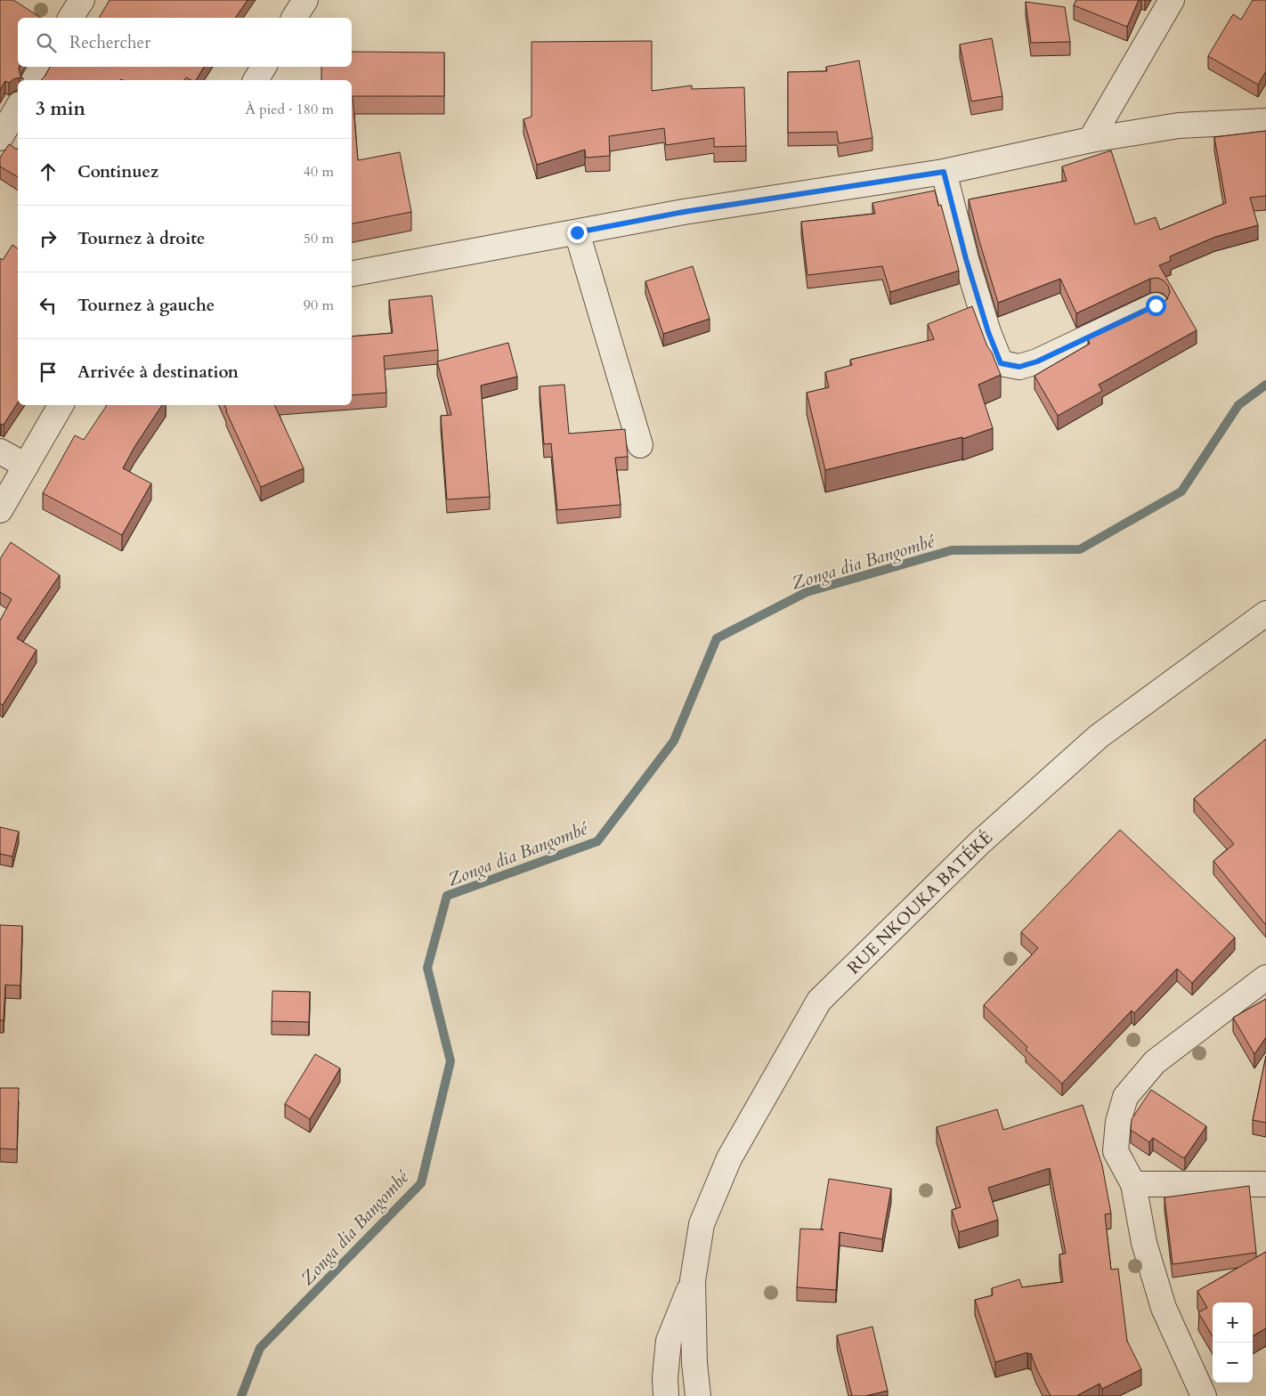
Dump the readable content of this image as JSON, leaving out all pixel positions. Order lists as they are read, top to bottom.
{
  "streets": {
    "street": ["RUE NKOUKA BATÉKÉ"]
  },
  "water": ["Zonga dia Bangombé"],
  "page": {
    "search": "Rechercher",
    "heading": ["3 min", "À pied · 180 m"],
    "list": [
      ["Continuez", "40 m"],
      ["Tournez à droite", "50 m"],
      ["Tournez à gauche", "90 m"],
      "Arrivée à destination"
    ],
    "map_buttons": ["+", "−"]
  }
}
